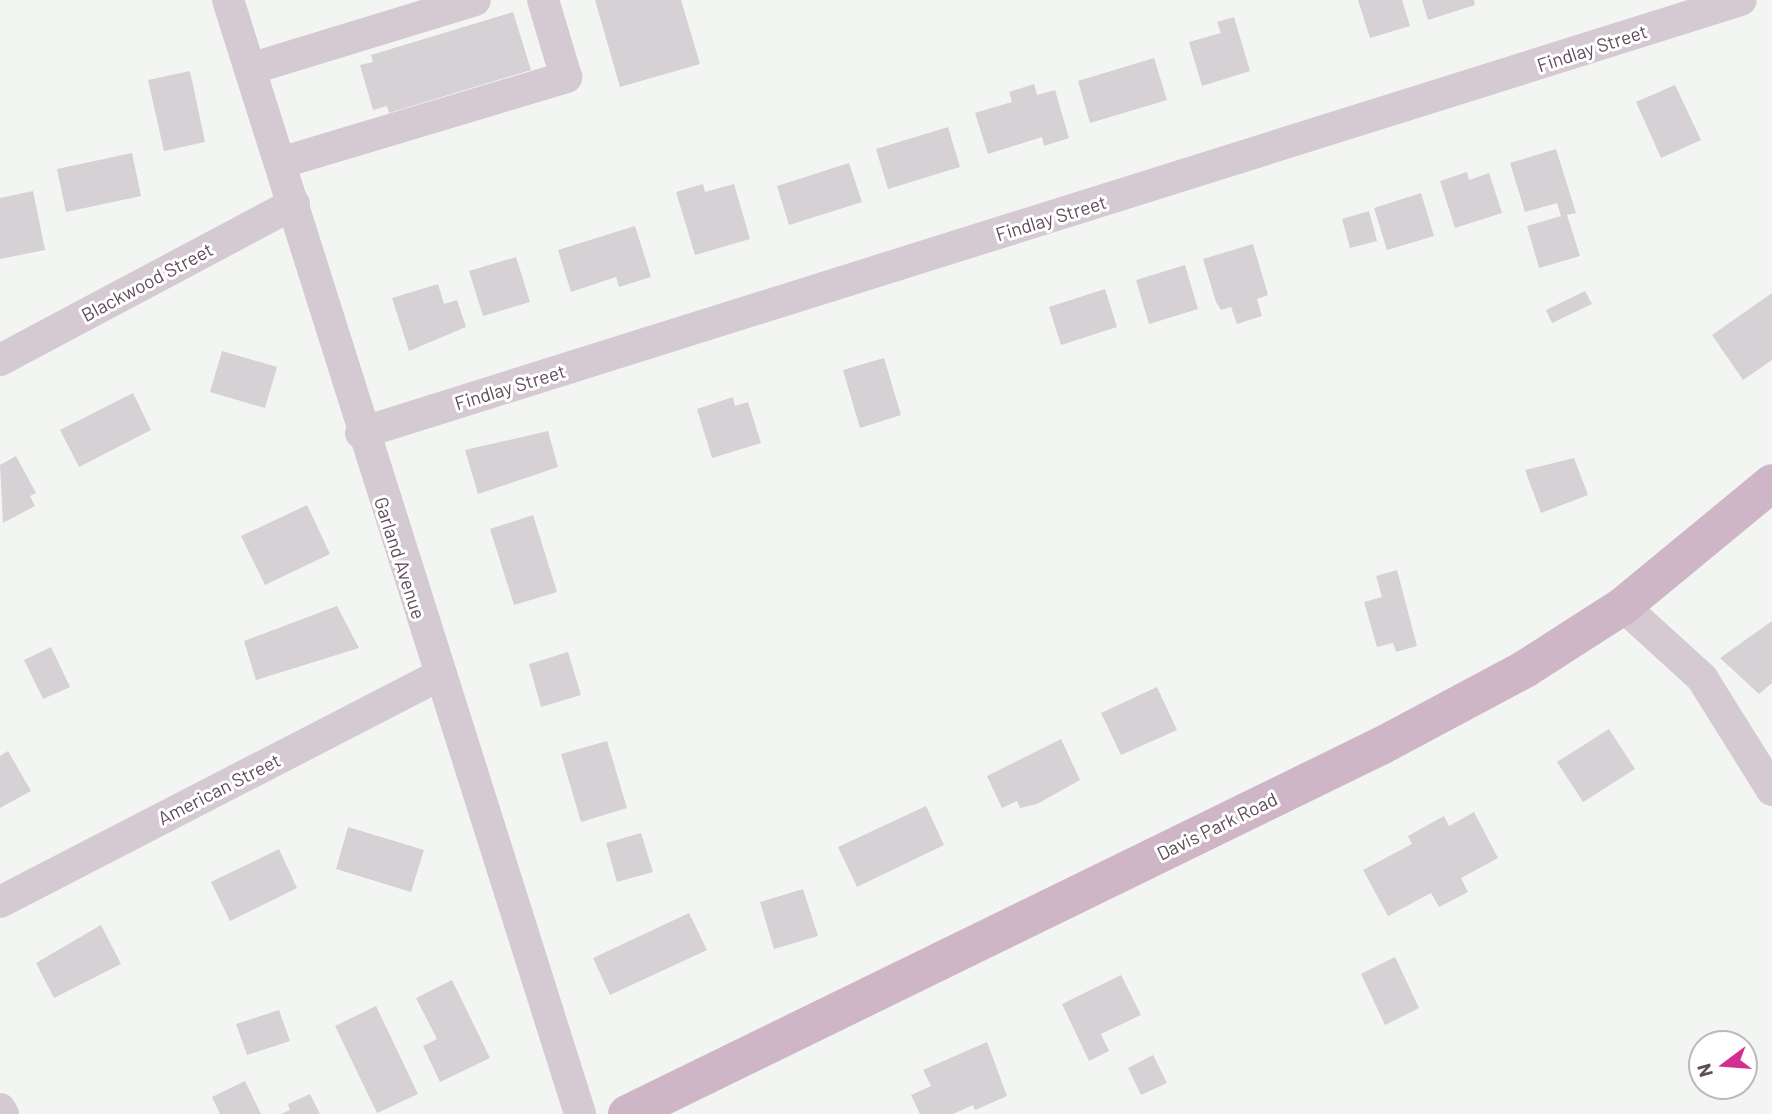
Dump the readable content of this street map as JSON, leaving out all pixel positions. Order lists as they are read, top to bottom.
{
  "streets": {
    "main road": ["Davis Park Road"],
    "street": [
      "Findlay Street",
      "Blackwood Street",
      "Garland Avenue",
      "American Street"
    ]
  },
  "crossings": [
    ["Findlay Street", "Garland Avenue"],
    ["Blackwood Street", "Garland Avenue"],
    ["Garland Avenue", "American Street"]
  ],
  "north": "left"
}
